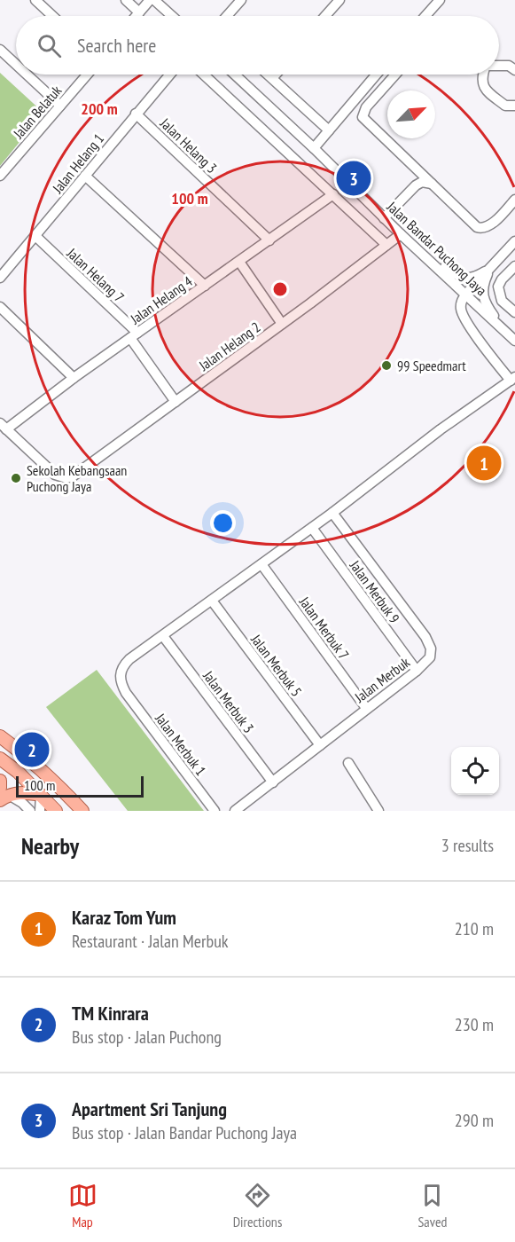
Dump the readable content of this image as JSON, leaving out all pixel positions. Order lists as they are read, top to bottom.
{
  "streets": {
    "street": [
      "Jalan Belatuk",
      "Jalan Helang 3",
      "Jalan Helang 1",
      "Jalan Bandar Puchong Jaya",
      "Jalan Helang 7",
      "Jalan Helang 4",
      "Jalan Helang 2",
      "Jalan Merbuk 9",
      "Jalan Merbuk 7",
      "Jalan Merbuk 5",
      "Jalan Merbuk",
      "Jalan Merbuk 3",
      "Jalan Merbuk 1"
    ]
  },
  "crossings": [
    ["Jalan Helang 3", "Jalan Helang 1"],
    ["Jalan Helang 3", "Jalan Helang 4"],
    ["Jalan Helang 1", "Jalan Helang 7"],
    ["Jalan Bandar Puchong Jaya", "Jalan Helang 2"],
    ["Jalan Helang 7", "Jalan Helang 4"],
    ["Jalan Helang 7", "Jalan Helang 2"],
    ["Jalan Helang 4", "Jalan Helang 2"],
    ["Jalan Merbuk 9", "Jalan Merbuk"],
    ["Jalan Merbuk 7", "Jalan Merbuk"],
    ["Jalan Merbuk 5", "Jalan Merbuk"],
    ["Jalan Merbuk", "Jalan Merbuk 3"],
    ["Jalan Merbuk 3", "Jalan Merbuk 1"]
  ],
  "places": ["99 Speedmart", "Sekolah Kebangsaan Puchong Jaya"],
  "scale_bar": "100 m",
  "north": "top right",
  "page": {
    "search": "Search here",
    "pins": ["3", "1", "2"],
    "scale": "100 m",
    "heading": ["Nearby", "3 results"],
    "list": [
      {
        "mark": "1",
        "name": "Karaz Tom Yum",
        "note": "Restaurant · Jalan Merbuk",
        "value": "210 m"
      },
      {
        "mark": "2",
        "name": "TM Kinrara",
        "note": "Bus stop · Jalan Puchong",
        "value": "230 m"
      },
      {
        "mark": "3",
        "name": "Apartment Sri Tanjung",
        "note": "Bus stop · Jalan Bandar Puchong Jaya",
        "value": "290 m"
      }
    ],
    "nav": ["Map", "Directions", "Saved"]
  },
  "rings": ["200 m", "100 m"]
}
